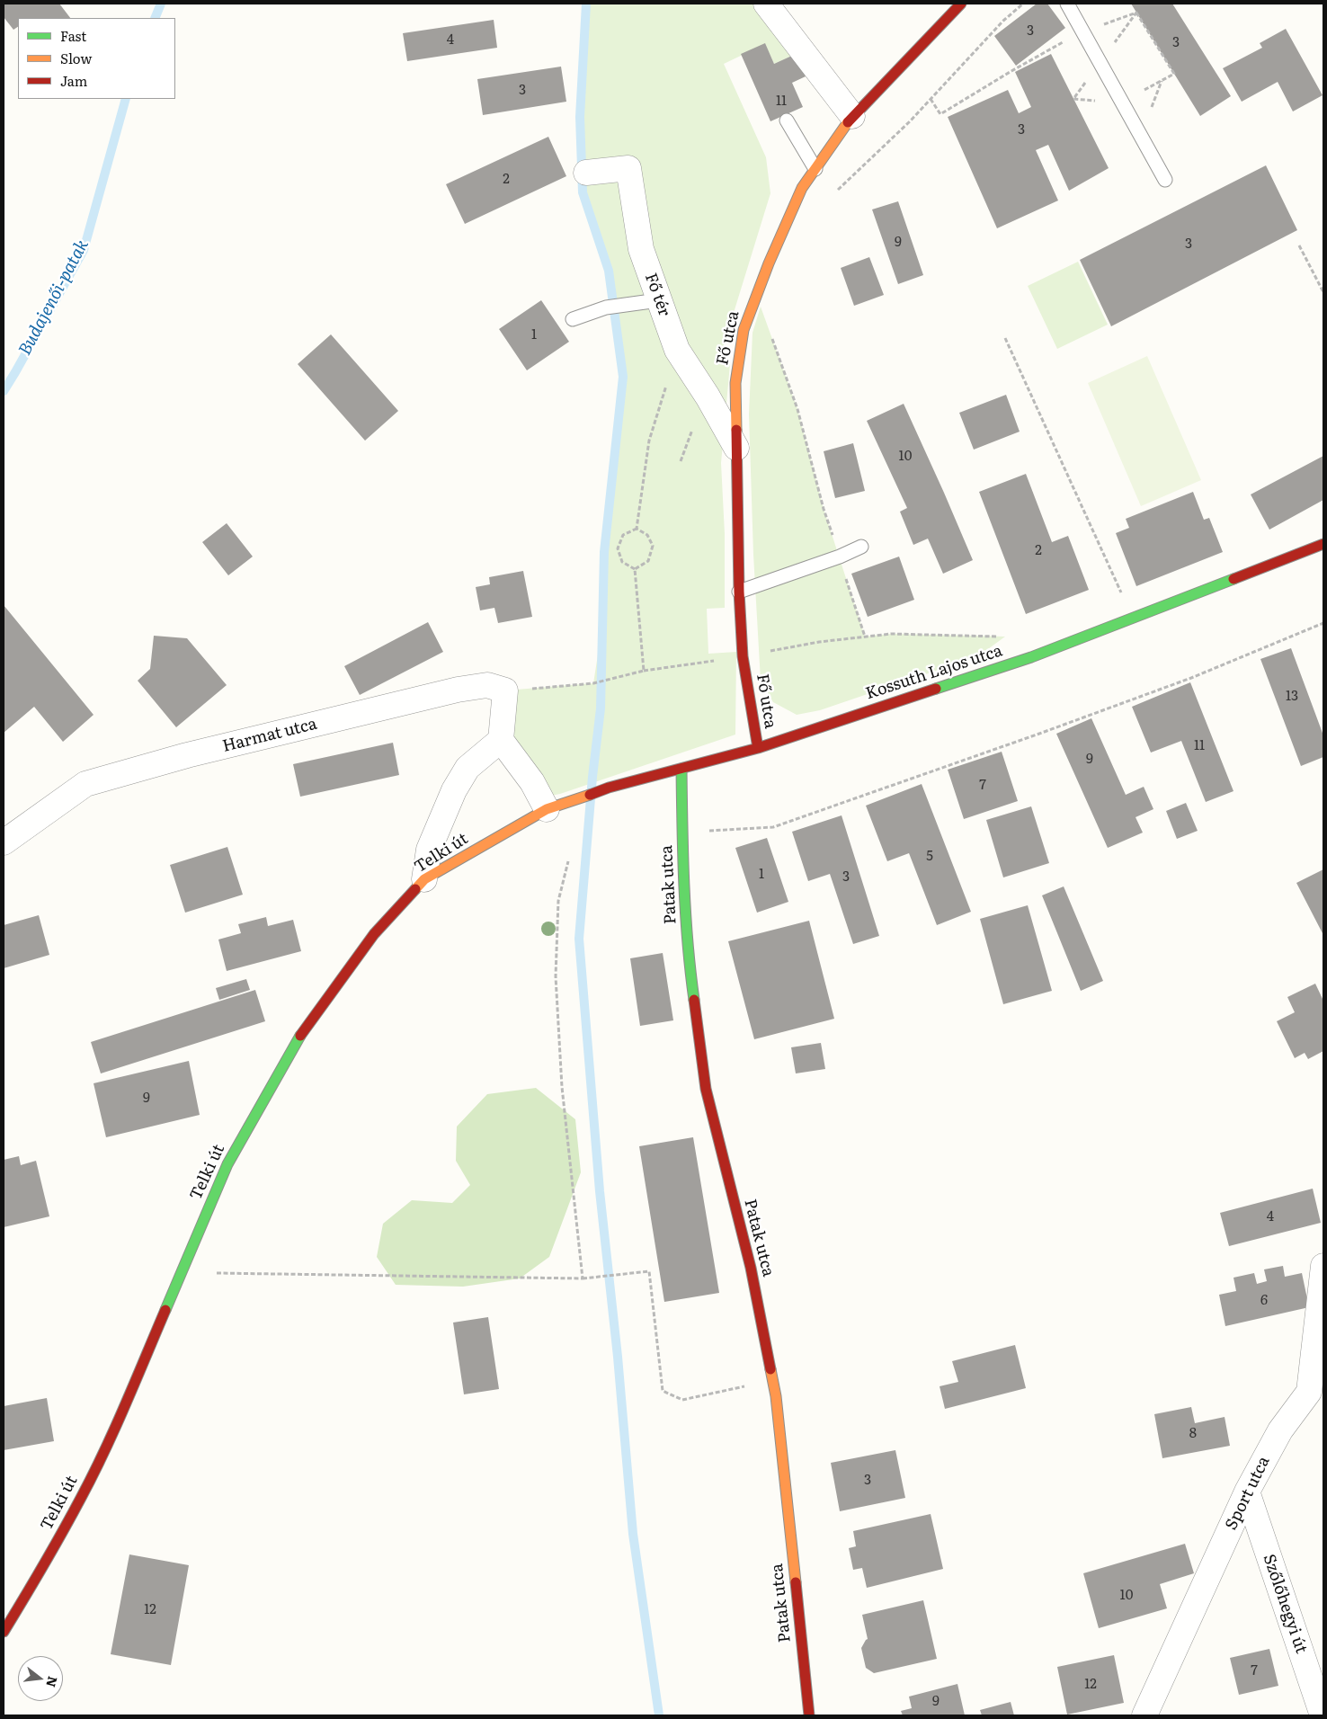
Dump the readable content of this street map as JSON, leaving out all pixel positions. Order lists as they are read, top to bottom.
{
  "streets": {
    "main road": [
      "Fő utca",
      "Kossuth Lajos utca",
      "Telki út",
      "Patak utca"
    ],
    "street": [
      "Fő tér",
      "Harmat utca",
      "Sport utca",
      "Szőlőhegyi út"
    ]
  },
  "crossings": [
    ["Fő tér", "Fő utca"],
    ["Fő utca", "Kossuth Lajos utca"],
    ["Kossuth Lajos utca", "Telki út"],
    ["Kossuth Lajos utca", "Patak utca"],
    ["Sport utca", "Szőlőhegyi út"]
  ],
  "water": ["Budajenői-patak"],
  "house_numbers": [
    "3",
    "4",
    "3",
    "3",
    "11",
    "3",
    "2",
    "9",
    "3",
    "1",
    "10",
    "2",
    "13",
    "11",
    "9",
    "7",
    "5",
    "1",
    "3",
    "9",
    "4",
    "6",
    "8",
    "3",
    "10",
    "12",
    "7",
    "12",
    "9"
  ],
  "legend": ["Fast", "Slow", "Jam"],
  "north": "right"
}
